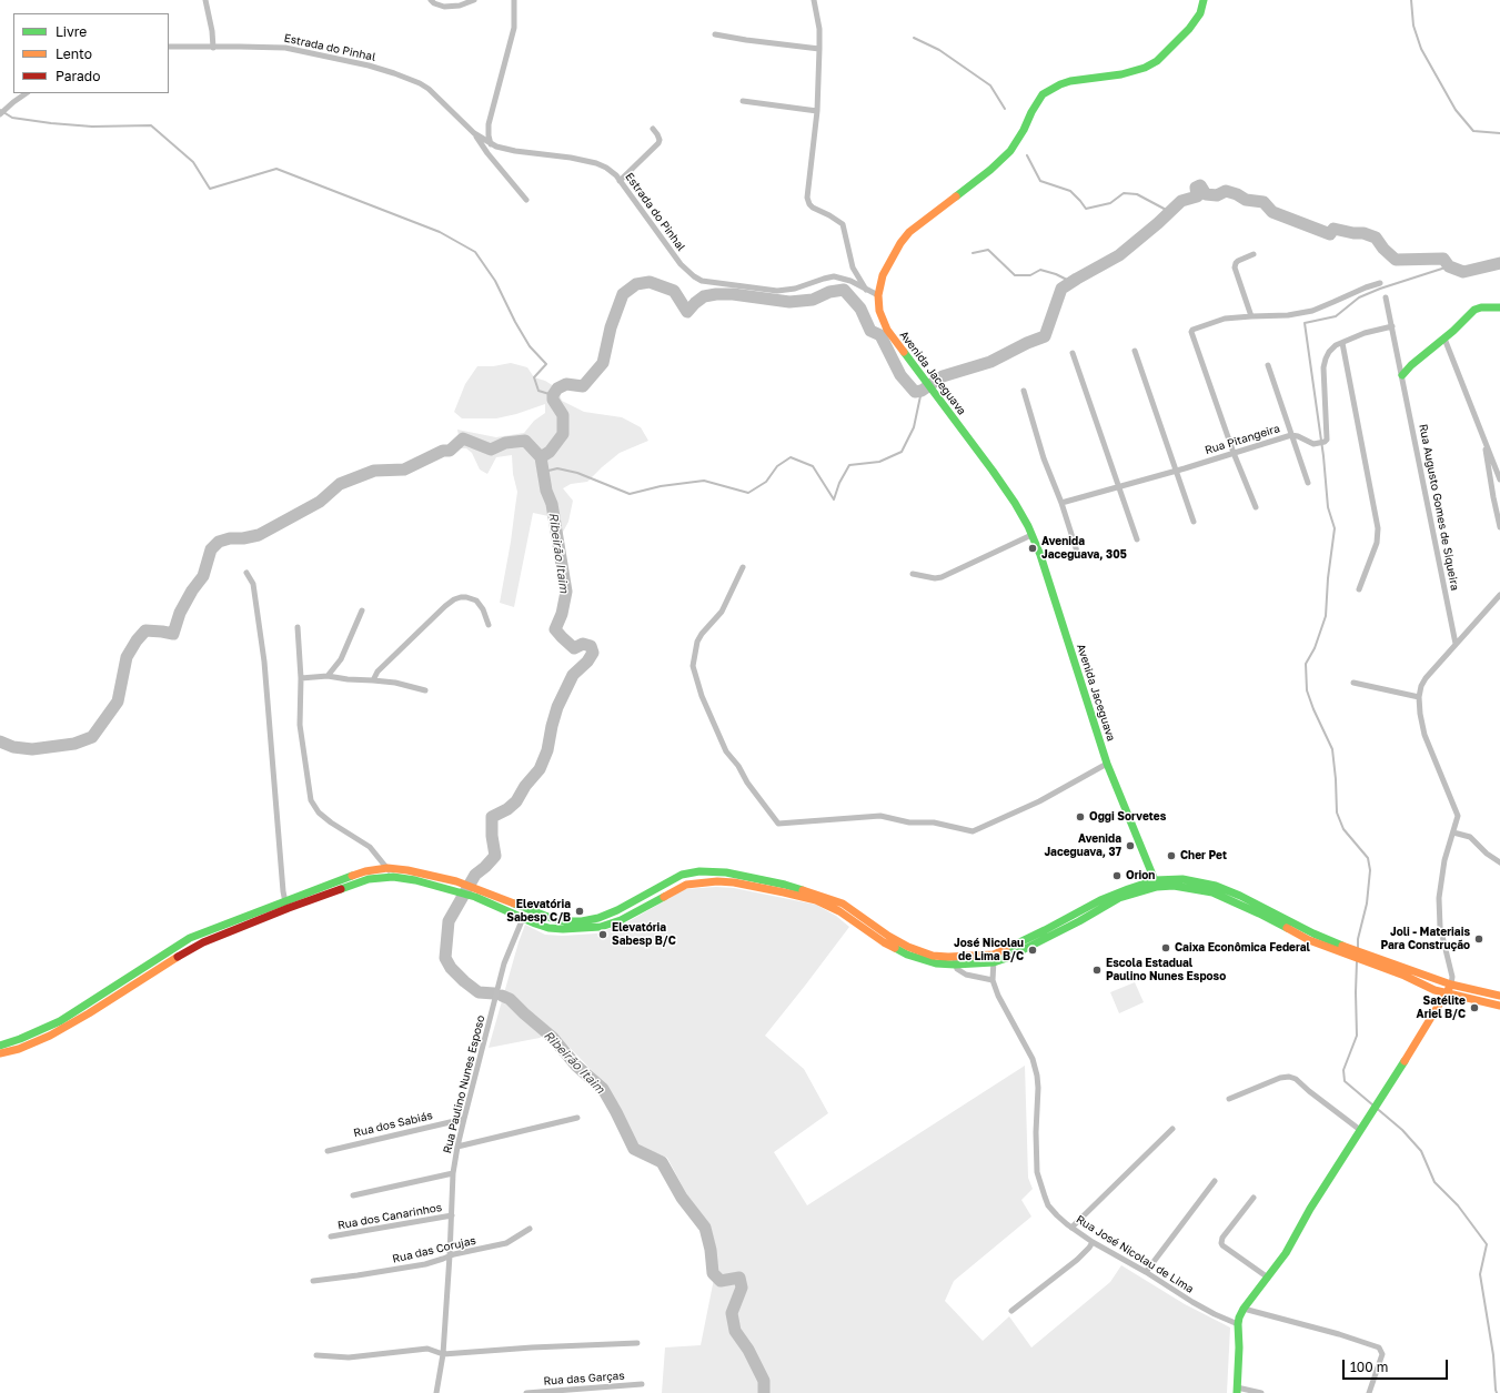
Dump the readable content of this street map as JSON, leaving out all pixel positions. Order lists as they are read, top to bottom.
{
  "streets": {
    "main road": ["Avenida Jaceguava"],
    "street": [
      "Estrada do Pinhal",
      "Rua Pitangeira",
      "Rua Augusto Gomes de Siqueira",
      "Rua Paulino Nunes Esposo",
      "Rua dos Sabiás",
      "Rua dos Canarinhos",
      "Rua das Corujas",
      "Rua José Nicolau de Lima",
      "Rua das Garças"
    ]
  },
  "crossings": [
    ["Estrada do Pinhal", "Avenida Jaceguava"],
    ["Rua Pitangeira", "Rua Augusto Gomes de Siqueira"],
    ["Rua Paulino Nunes Esposo", "Rua dos Sabiás"],
    ["Rua Paulino Nunes Esposo", "Rua dos Canarinhos"],
    ["Rua Paulino Nunes Esposo", "Rua das Corujas"]
  ],
  "water": ["Ribeirão Itaim"],
  "places": [
    "Avenida Jaceguava, 305",
    "Oggi Sorvetes",
    "Avenida Jaceguava, 37",
    "Cher Pet",
    "Orion",
    "Elevatória Sabesp C/B",
    "Elevatória Sabesp B/C",
    "Joli - Materiais Para Construção",
    "Caixa Econômica Federal",
    "José Nicolau de Lima B/C",
    "Escola Estadual Paulino Nunes Esposo",
    "Satélite Ariel B/C"
  ],
  "legend": ["Livre", "Lento", "Parado"],
  "scale_bar": "100 m"
}
